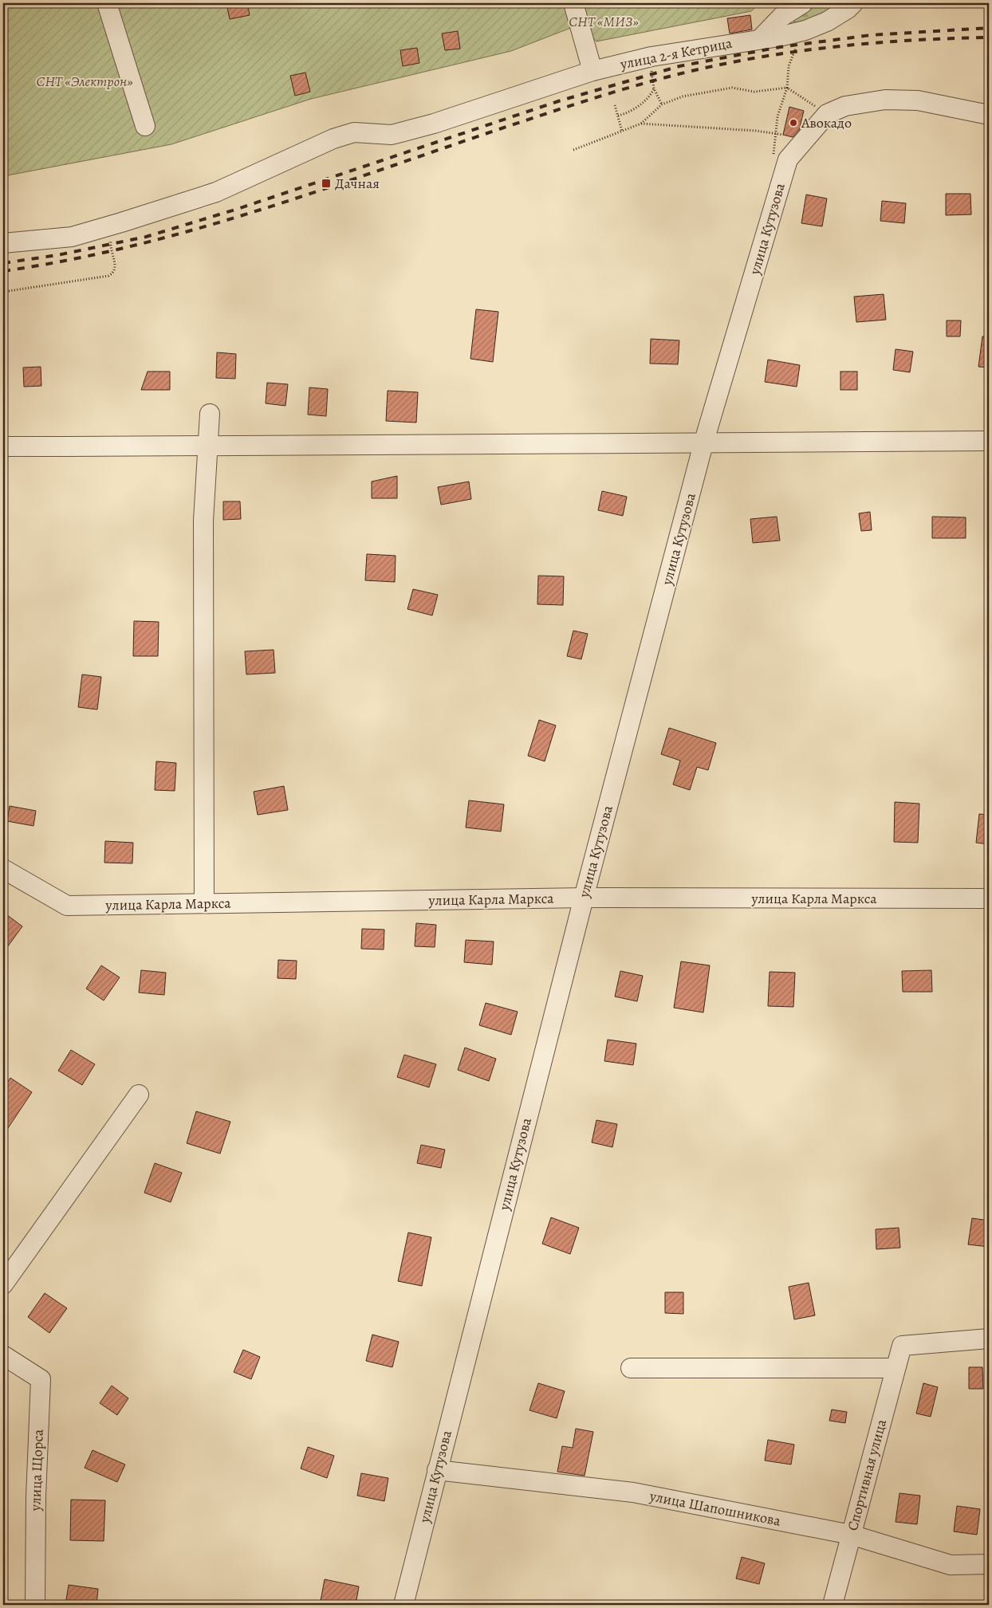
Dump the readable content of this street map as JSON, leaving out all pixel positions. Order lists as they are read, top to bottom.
{
  "streets": {
    "street": [
      "улица 2-я Кетрица",
      "улица Кутузова",
      "улица Карла Маркса",
      "улица Щорса",
      "Спортивная улица",
      "улица Шапошникова"
    ]
  },
  "crossings": [
    ["улица Кутузова", "улица Карла Маркса"],
    ["улица Кутузова", "улица Шапошникова"],
    ["Спортивная улица", "улица Шапошникова"]
  ],
  "parks": ["СНТ «МИЗ»", "СНТ «Электрон»"],
  "places": {
    "other": ["Авокадо"],
    "transit": ["Дачная"]
  }
}
